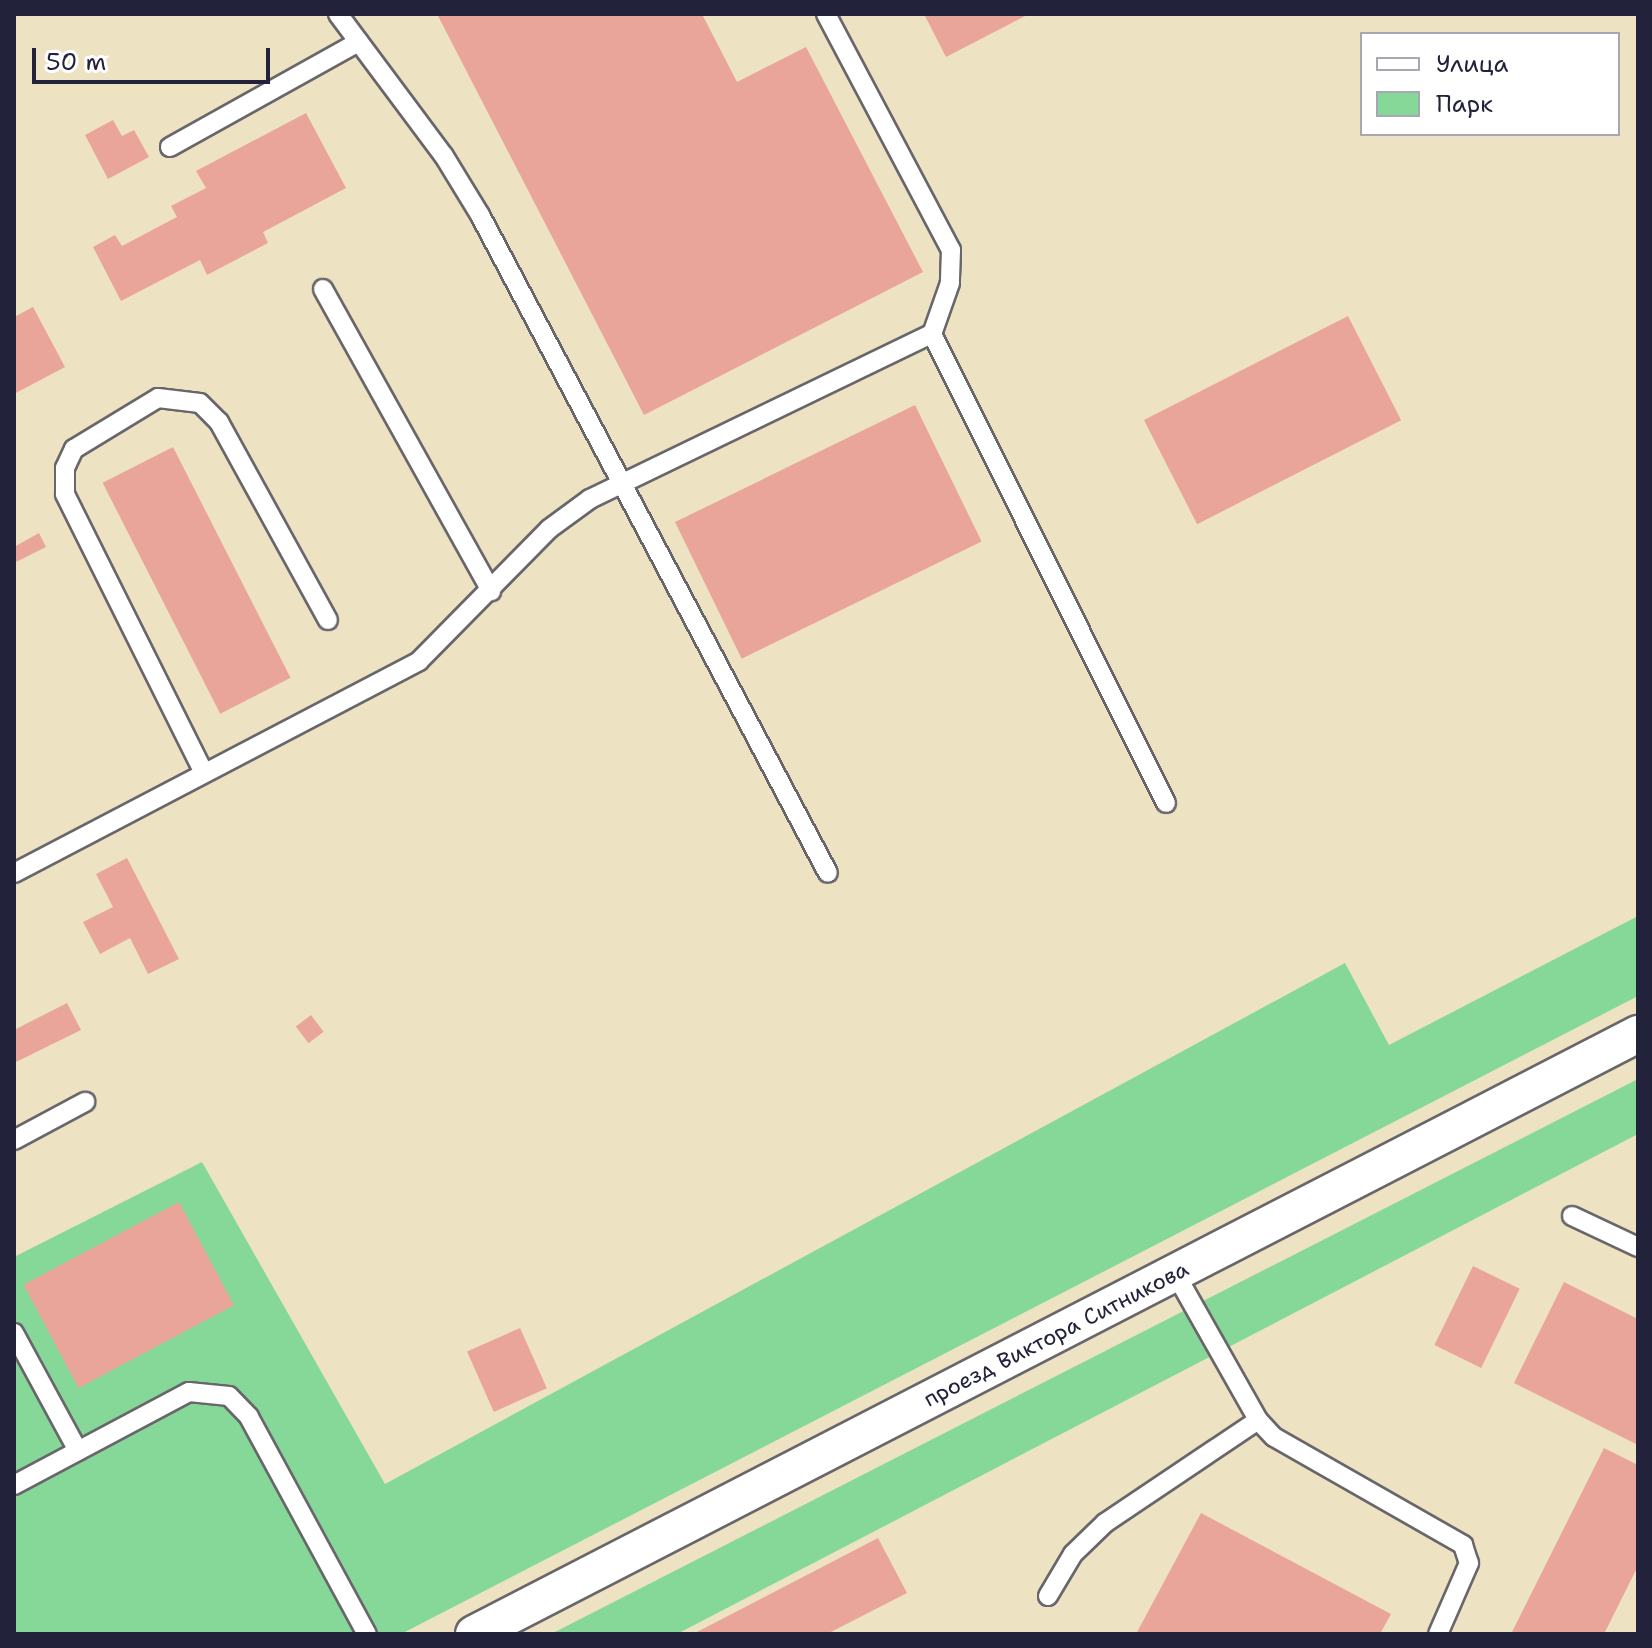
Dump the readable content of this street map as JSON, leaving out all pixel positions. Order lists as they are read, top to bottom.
{
  "streets": {
    "street": ["проезд Виктора Ситникова"]
  },
  "legend": ["Улица", "Парк"],
  "scale_bar": "50 m"
}
